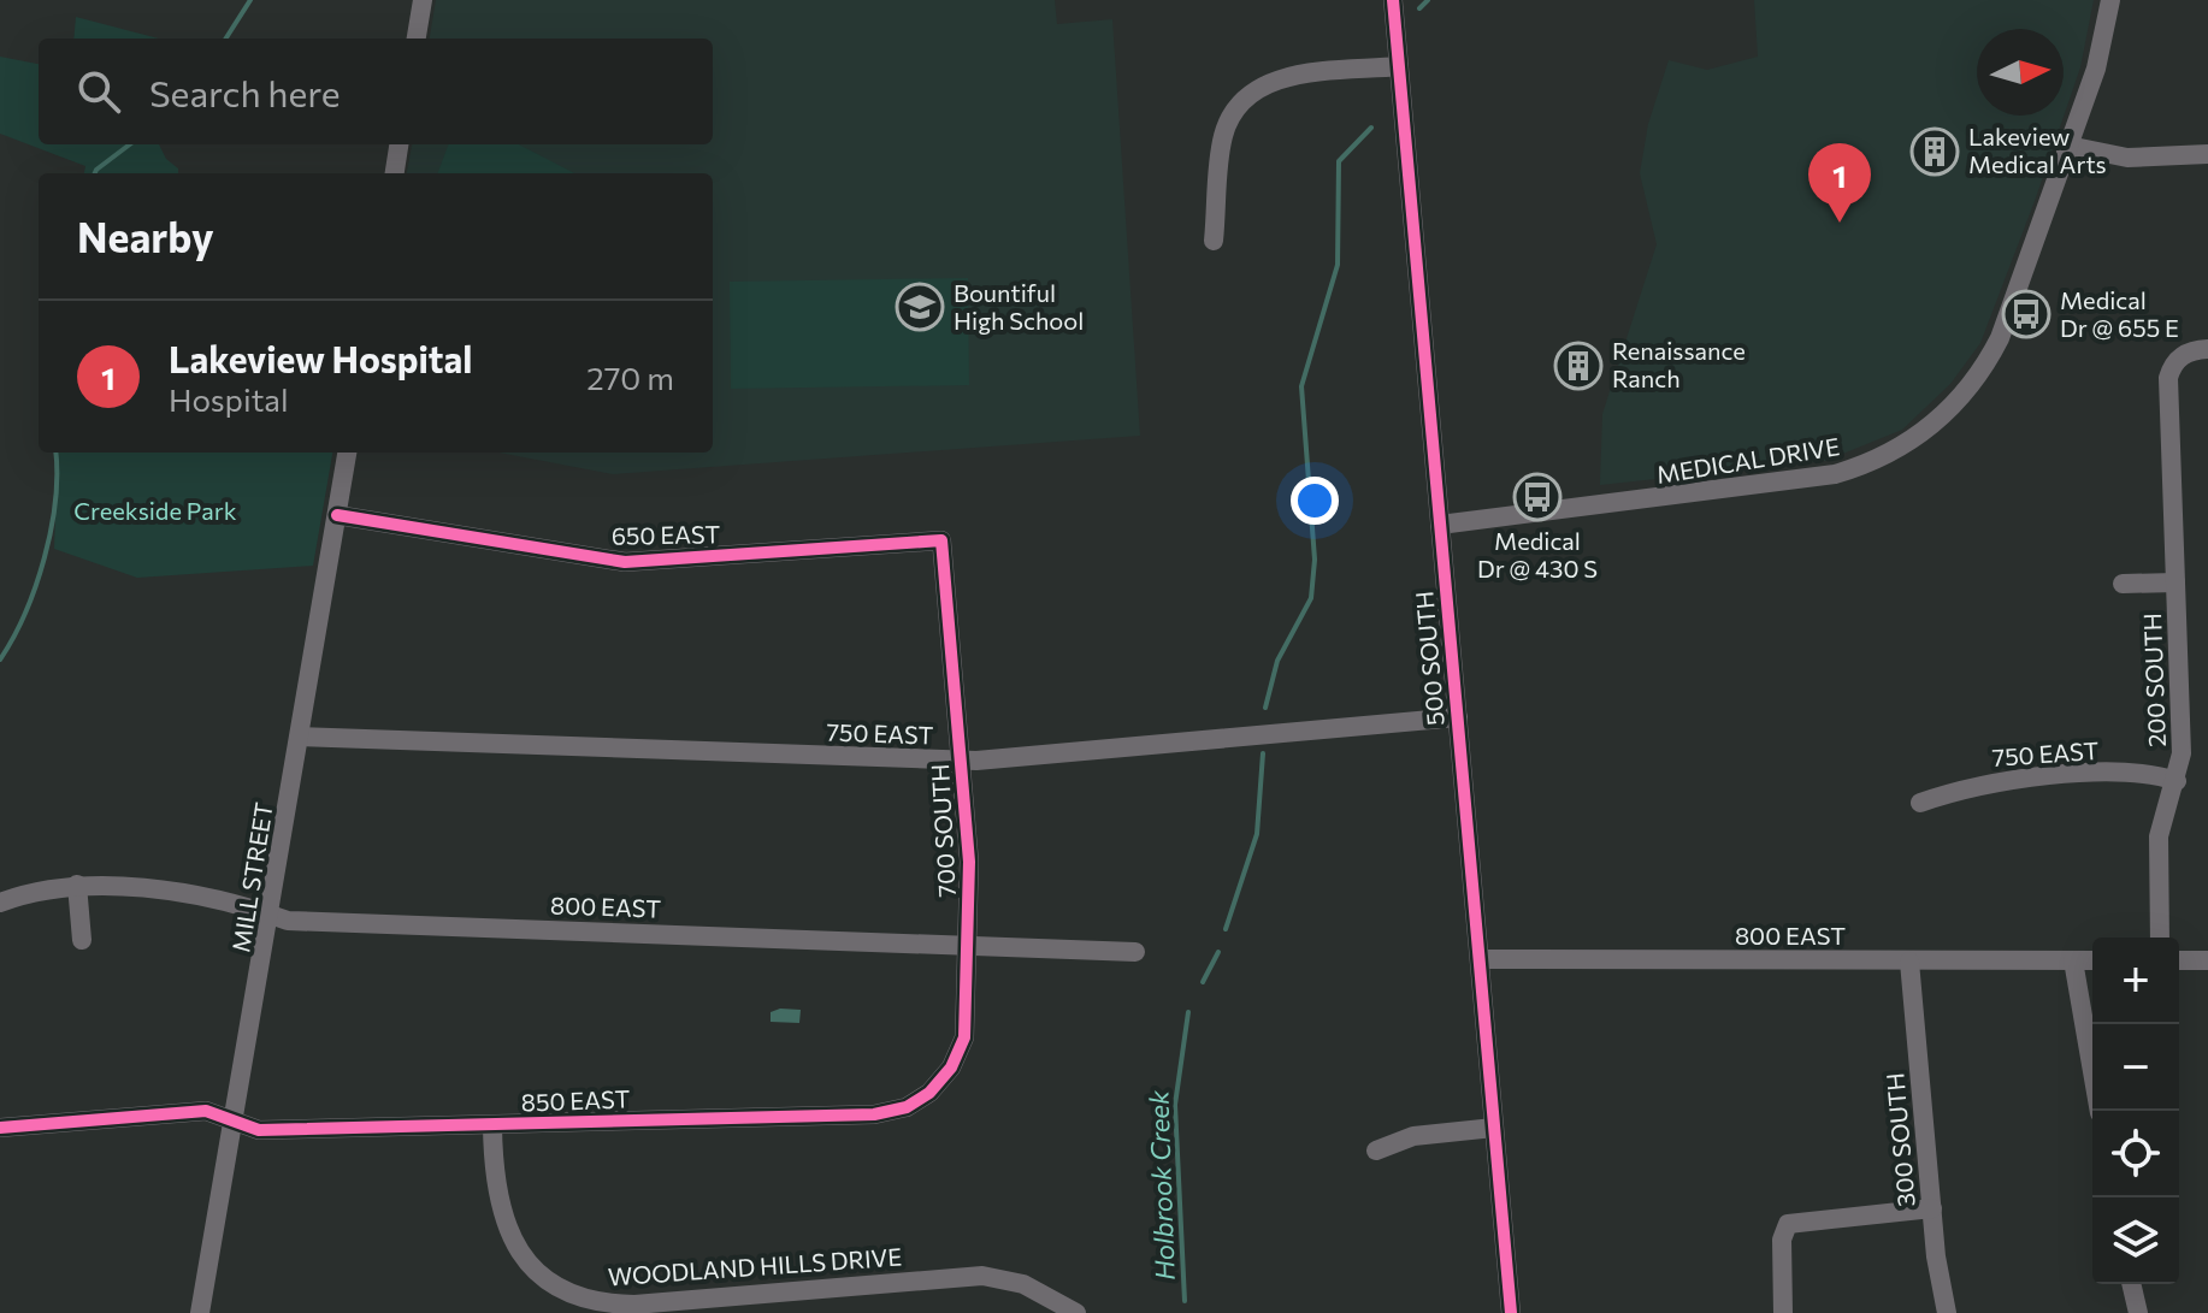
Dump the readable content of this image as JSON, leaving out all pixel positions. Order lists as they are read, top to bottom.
{
  "streets": {
    "street": [
      "MEDICAL DRIVE",
      "650 EAST",
      "500 SOUTH",
      "200 SOUTH",
      "750 EAST",
      "700 SOUTH",
      "MILL STREET",
      "800 EAST",
      "850 EAST",
      "300 SOUTH",
      "WOODLAND HILLS DRIVE"
    ]
  },
  "crossings": [
    ["MEDICAL DRIVE", "500 SOUTH"],
    ["650 EAST", "700 SOUTH"],
    ["650 EAST", "MILL STREET"],
    ["500 SOUTH", "750 EAST"],
    ["500 SOUTH", "800 EAST"],
    ["200 SOUTH", "750 EAST"],
    ["750 EAST", "700 SOUTH"],
    ["750 EAST", "MILL STREET"],
    ["700 SOUTH", "800 EAST"],
    ["700 SOUTH", "850 EAST"],
    ["MILL STREET", "800 EAST"],
    ["MILL STREET", "850 EAST"],
    ["800 EAST", "300 SOUTH"],
    ["850 EAST", "WOODLAND HILLS DRIVE"]
  ],
  "water": ["Holbrook Creek"],
  "parks": ["Creekside Park"],
  "places": {
    "building": ["Lakeview Medical Arts", "Renaissance Ranch"],
    "school or university": ["Bountiful High School"],
    "bus stop": ["Medical Dr @ 655 E", "Medical Dr @ 430 S"]
  },
  "north": "right",
  "page": {
    "search": "Search here",
    "pins": "1",
    "heading": "Nearby",
    "list": [
      {
        "mark": "1",
        "name": "Lakeview Hospital",
        "note": "Hospital",
        "value": "270 m"
      }
    ],
    "map_buttons": ["+", "−"]
  }
}
